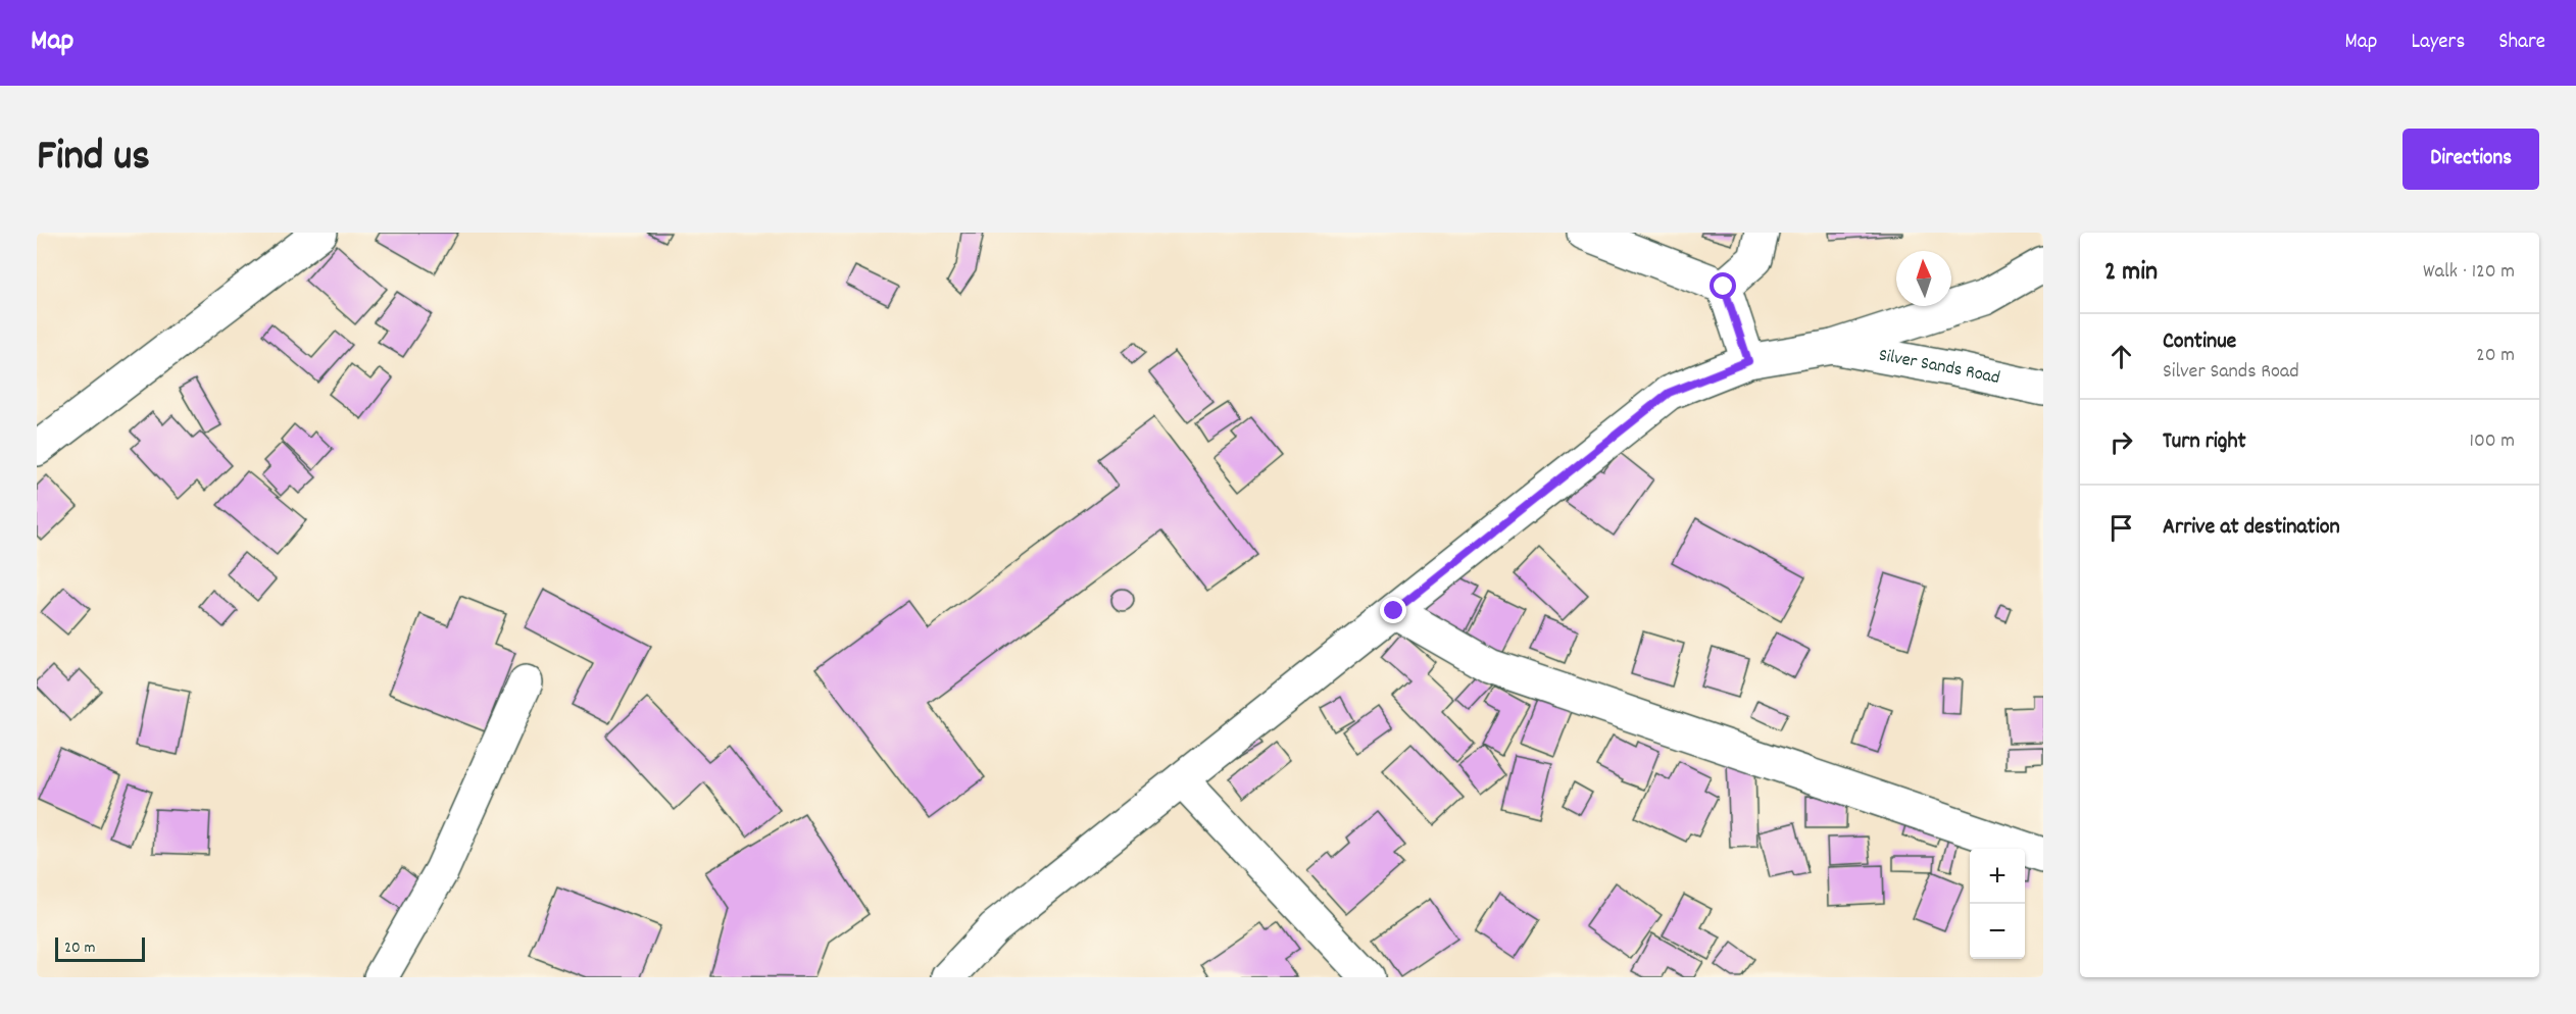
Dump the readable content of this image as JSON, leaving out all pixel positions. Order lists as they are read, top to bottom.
{
  "streets": {
    "street": ["Silver Sands Road"]
  },
  "scale_bar": "20 m",
  "north": "top",
  "page": {
    "header": "Map",
    "nav": ["Map", "Layers", "Share"],
    "title": "Find us",
    "buttons": "Directions",
    "heading": ["2 min", "Walk · 120 m"],
    "list": [
      ["Continue", "Silver Sands Road", "20 m"],
      ["Turn right", "100 m"],
      "Arrive at destination"
    ],
    "map_buttons": ["+", "−"],
    "scale": "20 m"
  }
}
